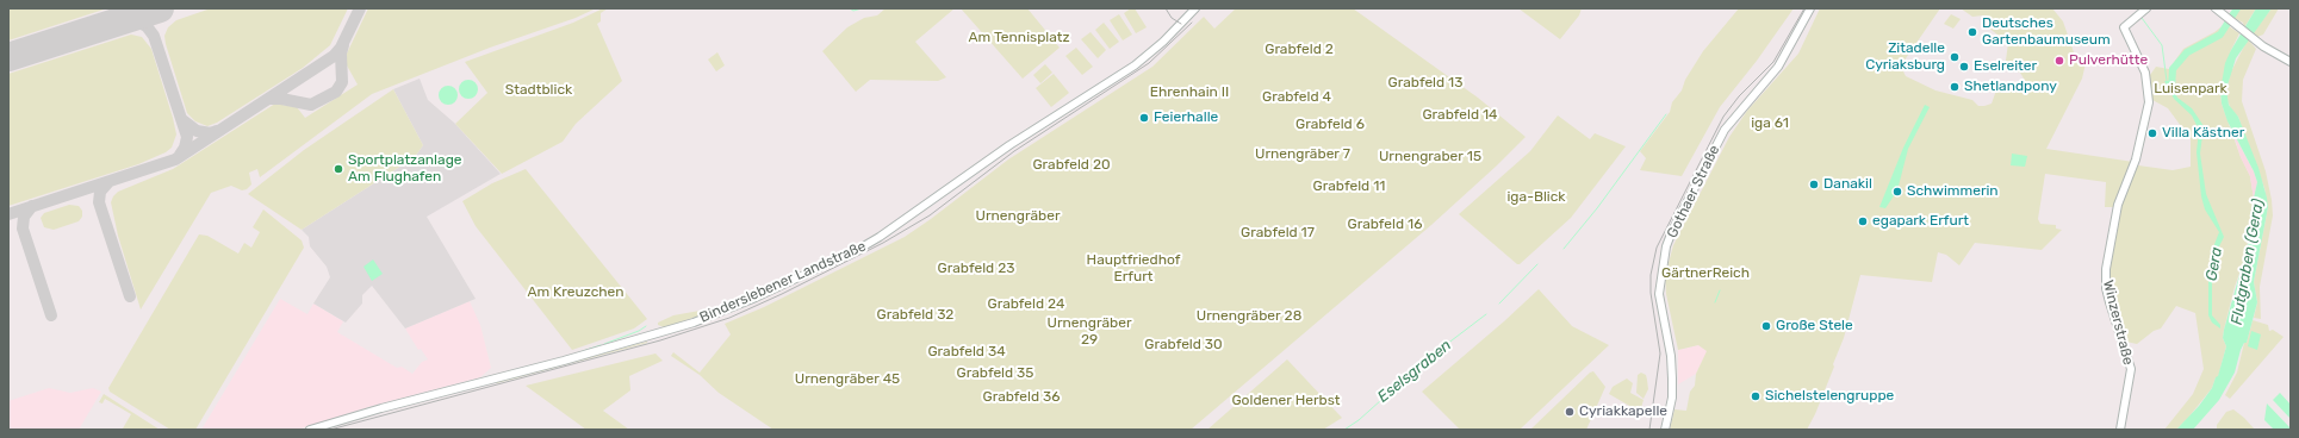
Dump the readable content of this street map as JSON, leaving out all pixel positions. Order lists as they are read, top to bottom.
{
  "streets": {
    "main road": ["Gothaer Straße", "Binderslebener Landstraße", "Winzerstraße"]
  },
  "water": ["Flutgraben (Gera)", "Gera", "Eselsgraben"],
  "parks": [
    "Am Tennisplatz",
    "Grabfeld 2",
    "Grabfeld 13",
    "Luisenpark",
    "Stadtblick",
    "Ehrenhain II",
    "Grabfeld 4",
    "Grabfeld 14",
    "iga 61",
    "Grabfeld 6",
    "Urnengräber 7",
    "Urnengraber 15",
    "Grabfeld 20",
    "Grabfeld 11",
    "iga-Blick",
    "Urnengräber",
    "Grabfeld 16",
    "Grabfeld 17",
    "Hauptfriedhof Erfurt",
    "Grabfeld 23",
    "GärtnerReich",
    "Am Kreuzchen",
    "Grabfeld 24",
    "Grabfeld 32",
    "Urnengräber 28",
    "Urnengräber 29",
    "Grabfeld 30",
    "Grabfeld 34",
    "Grabfeld 35",
    "Urnengräber 45",
    "Grabfeld 36",
    "Goldener Herbst"
  ],
  "places": [
    "Deutsches Gartenbaumuseum",
    "Zitadelle Cyriaksburg",
    "Pulverhütte",
    "Eselreiter",
    "Shetlandpony",
    "Feierhalle",
    "Villa Kästner",
    "Sportplatzanlage Am Flughafen",
    "Danakil",
    "Schwimmerin",
    "egapark Erfurt",
    "Große Stele",
    "Sichelstelengruppe",
    "Cyriakkapelle"
  ]
}
